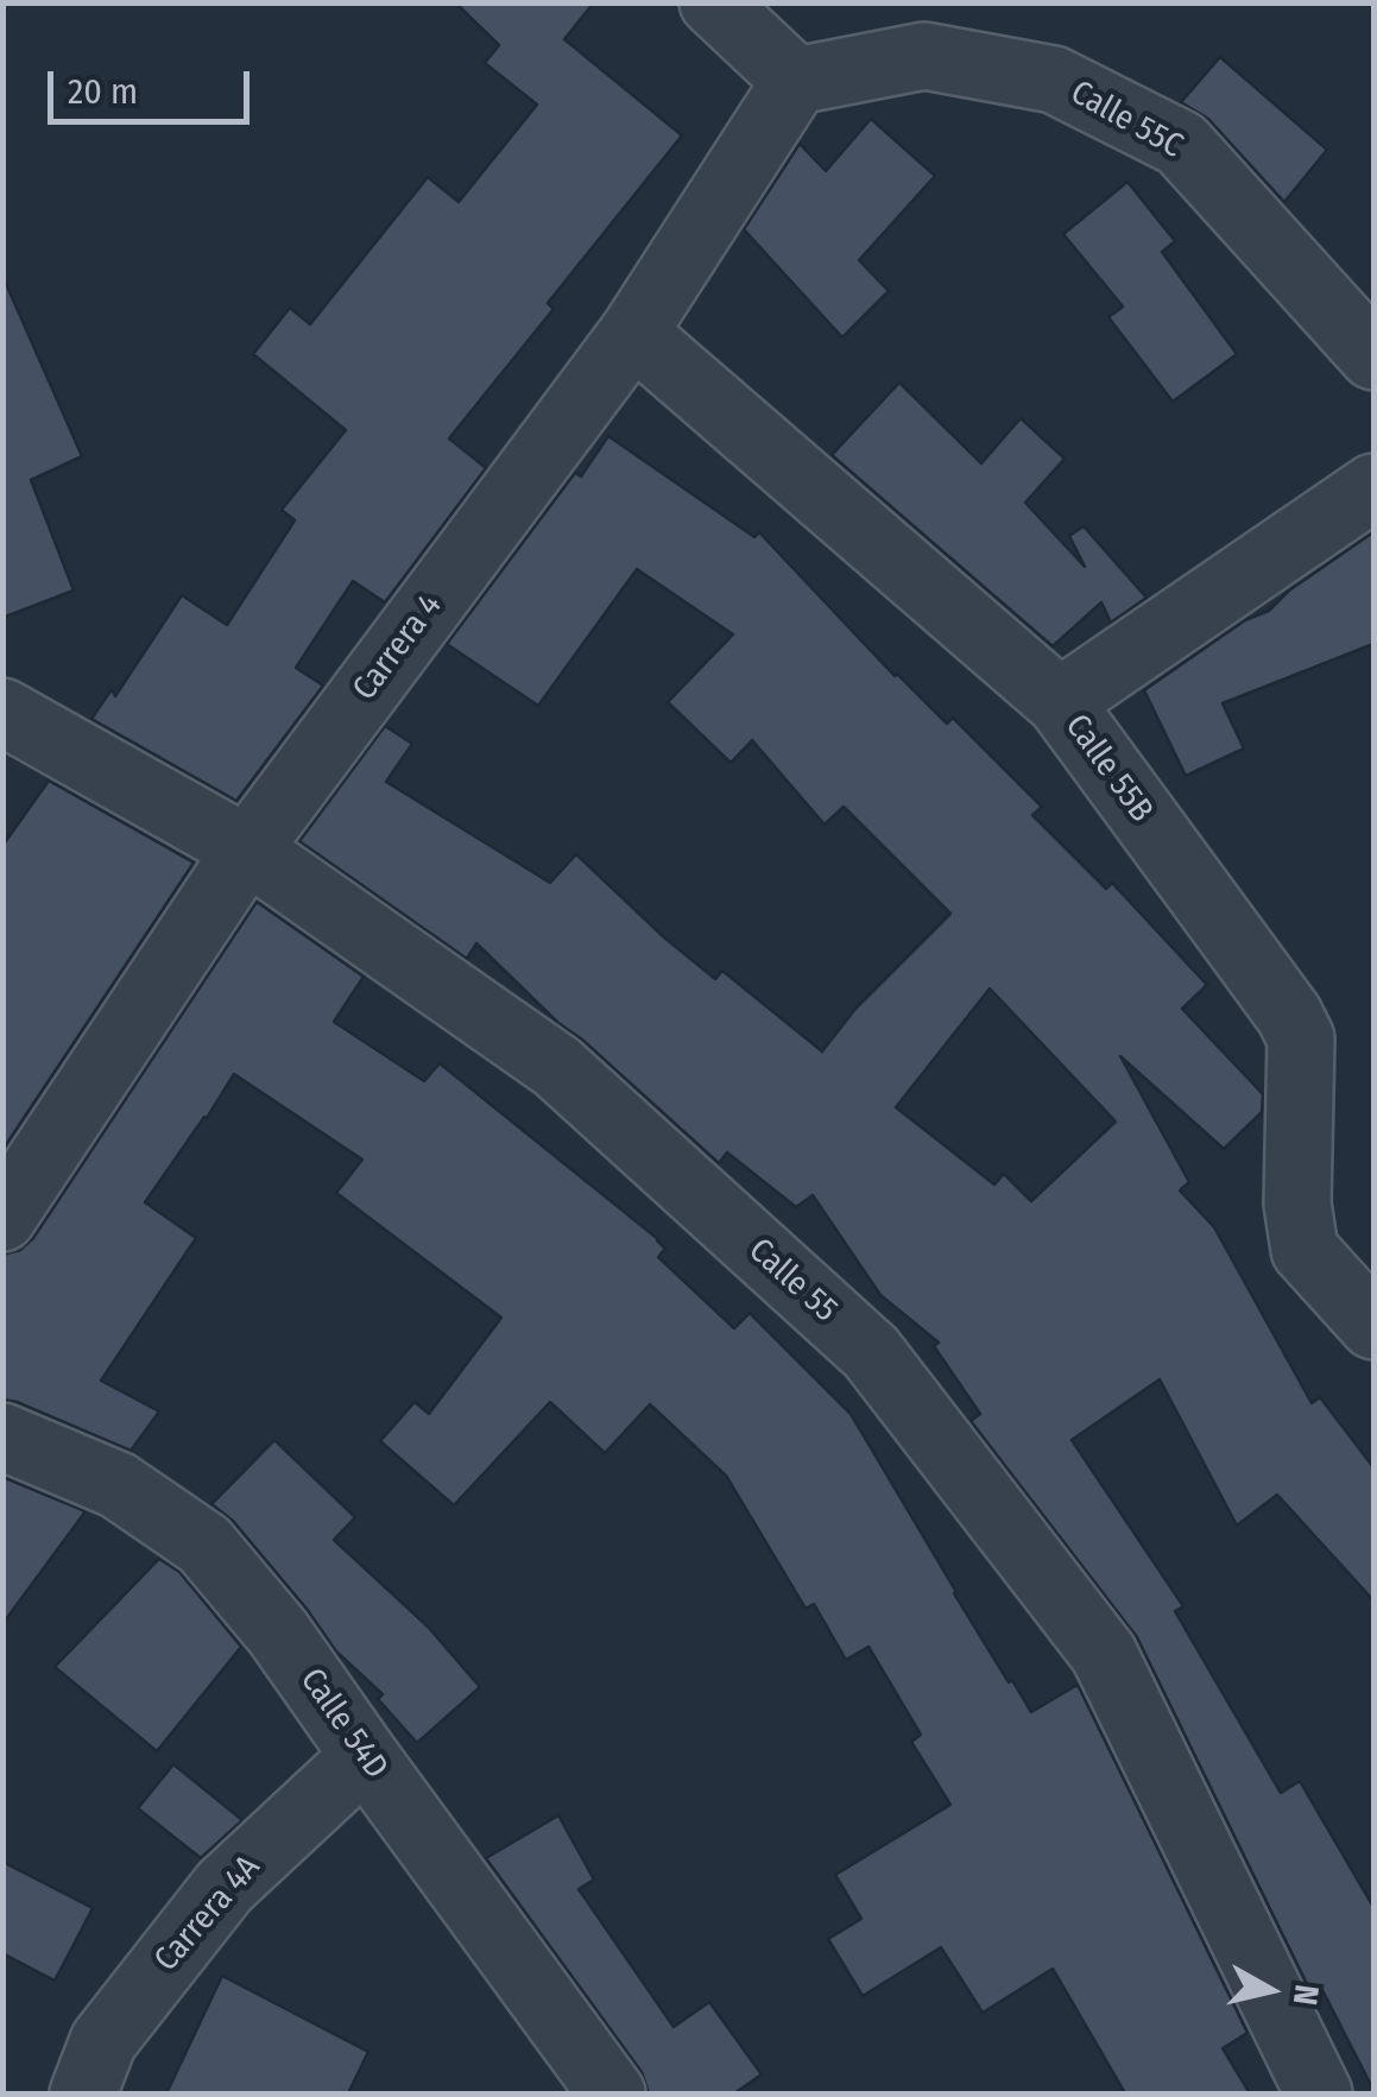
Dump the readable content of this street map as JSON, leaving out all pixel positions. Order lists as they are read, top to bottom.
{
  "streets": {
    "street": [
      "Calle 55C",
      "Carrera 4",
      "Calle 55B",
      "Calle 55",
      "Calle 54D",
      "Carrera 4A"
    ]
  },
  "crossings": [
    ["Calle 55C", "Carrera 4"],
    ["Carrera 4", "Calle 55B"],
    ["Carrera 4", "Calle 55"],
    ["Calle 54D", "Carrera 4A"]
  ],
  "scale_bar": "20 m",
  "north": "right"
}
